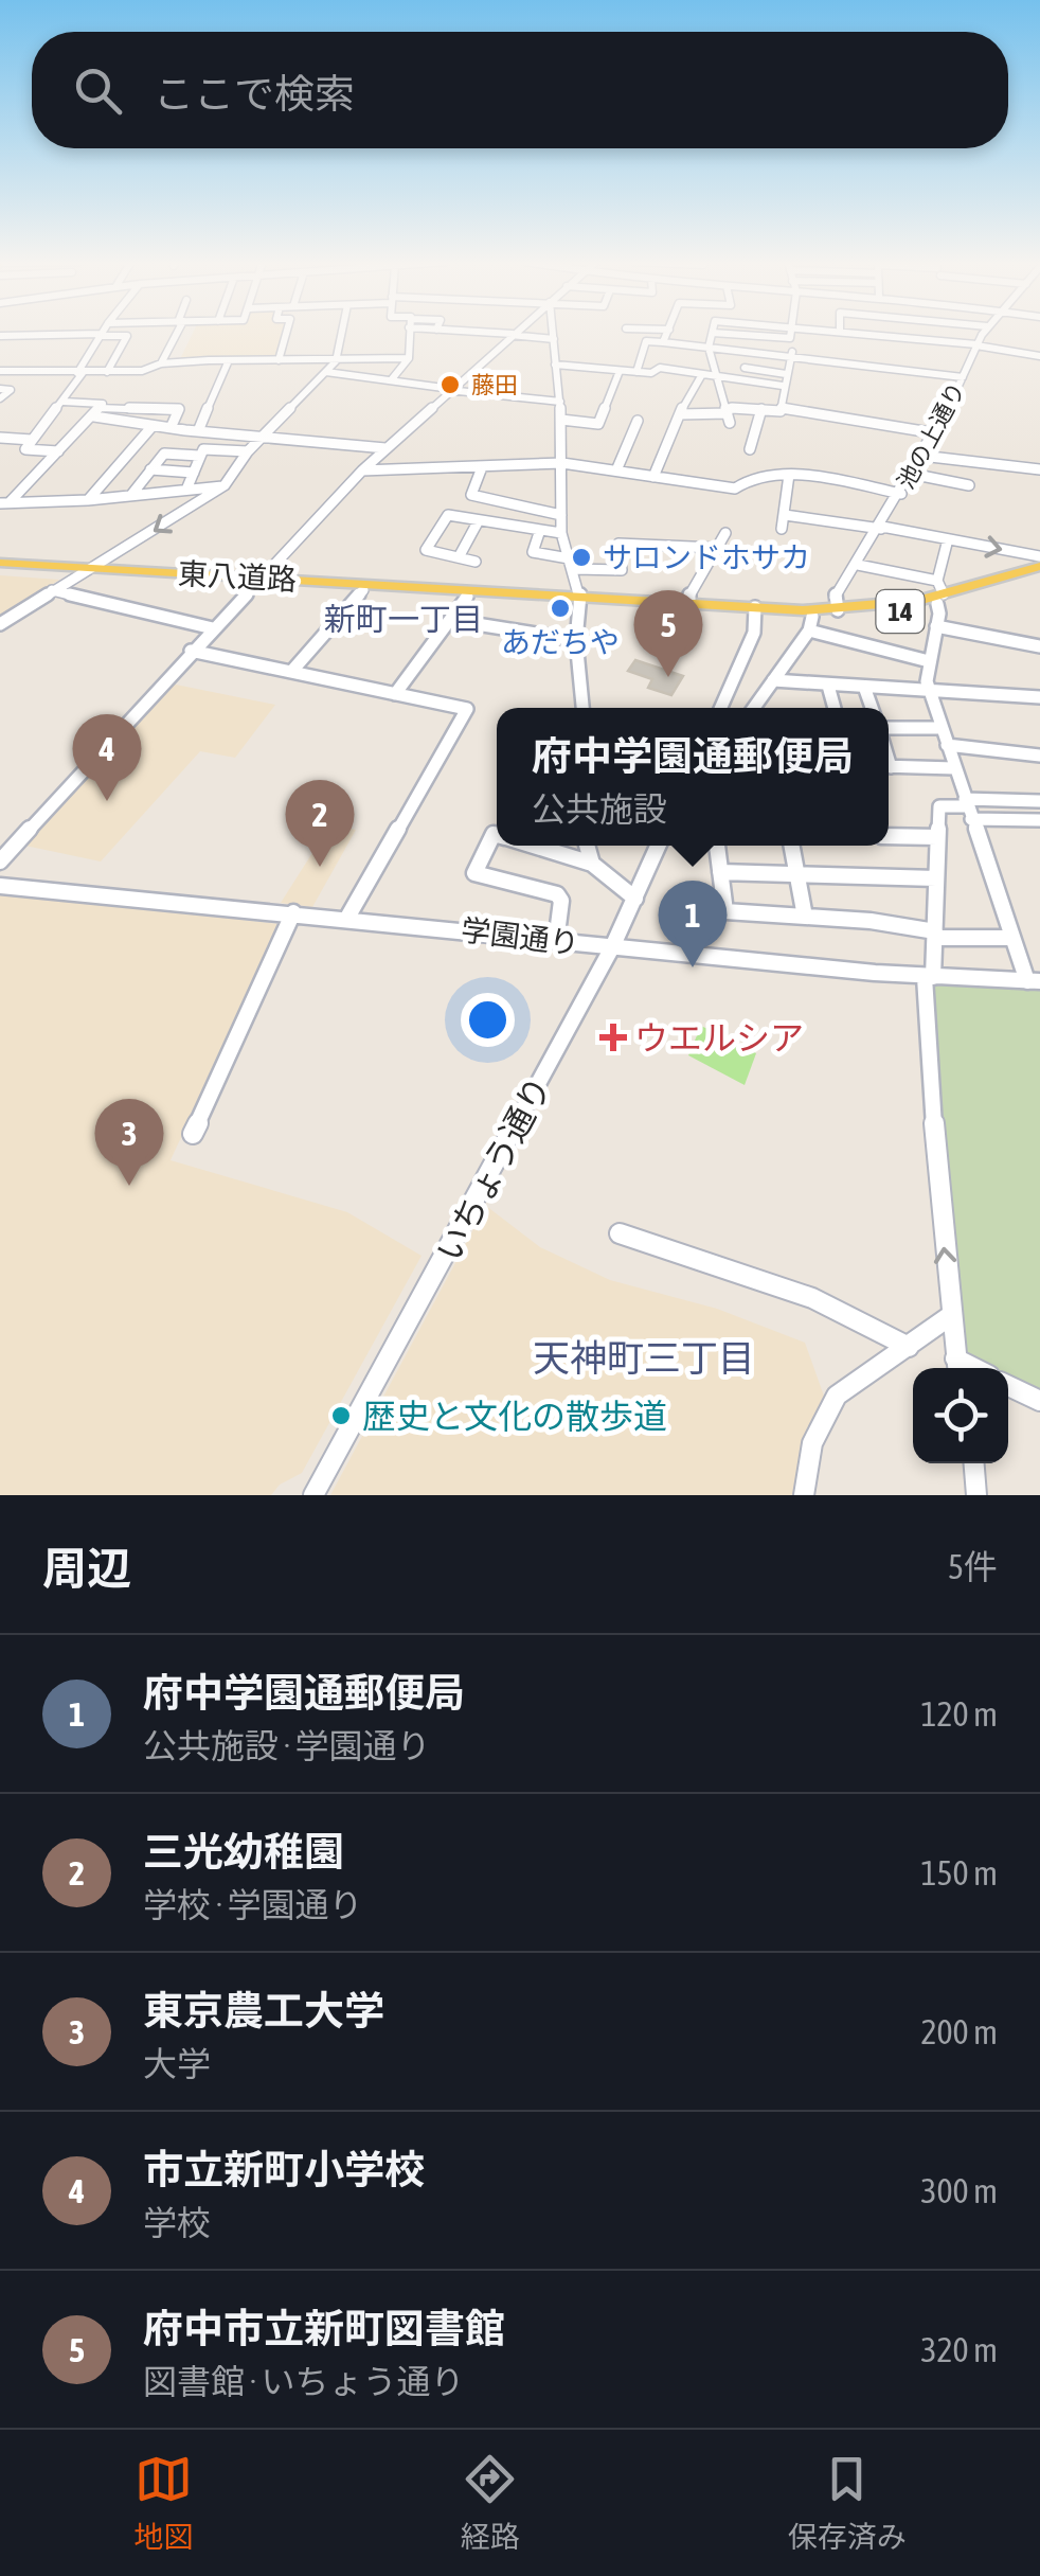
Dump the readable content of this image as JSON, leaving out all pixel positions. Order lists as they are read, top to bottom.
{
  "streets": {
    "main road": ["東八道路", "14"],
    "street": ["池の上通り", "学園通り", "いちょう通り"]
  },
  "crossings": [
    ["池の上通り", "東八道路"],
    ["学園通り", "いちょう通り"]
  ],
  "districts": ["新町一丁目", "天神町三丁目"],
  "places": {
    "other": [
      "藤田",
      "サロンドホサカ",
      "あだちや",
      "歴史と文化の散歩道"
    ],
    "health": ["ウエルシア"]
  },
  "page": {
    "search": "ここで検索",
    "pins": [
      "5",
      "4",
      "2",
      "1",
      "3"
    ],
    "popup": ["府中学園通郵便局", "公共施設"],
    "heading": ["周辺", "5件"],
    "list": [
      {
        "mark": "1",
        "name": "府中学園通郵便局",
        "note": "公共施設 · 学園通り",
        "value": "120 m"
      },
      {
        "mark": "2",
        "name": "三光幼稚園",
        "note": "学校 · 学園通り",
        "value": "150 m"
      },
      {
        "mark": "3",
        "name": "東京農工大学",
        "note": "大学",
        "value": "200 m"
      },
      {
        "mark": "4",
        "name": "市立新町小学校",
        "note": "学校",
        "value": "300 m"
      },
      {
        "mark": "5",
        "name": "府中市立新町図書館",
        "note": "図書館 · いちょう通り",
        "value": "320 m"
      }
    ],
    "nav": ["地図", "経路", "保存済み"]
  }
}
